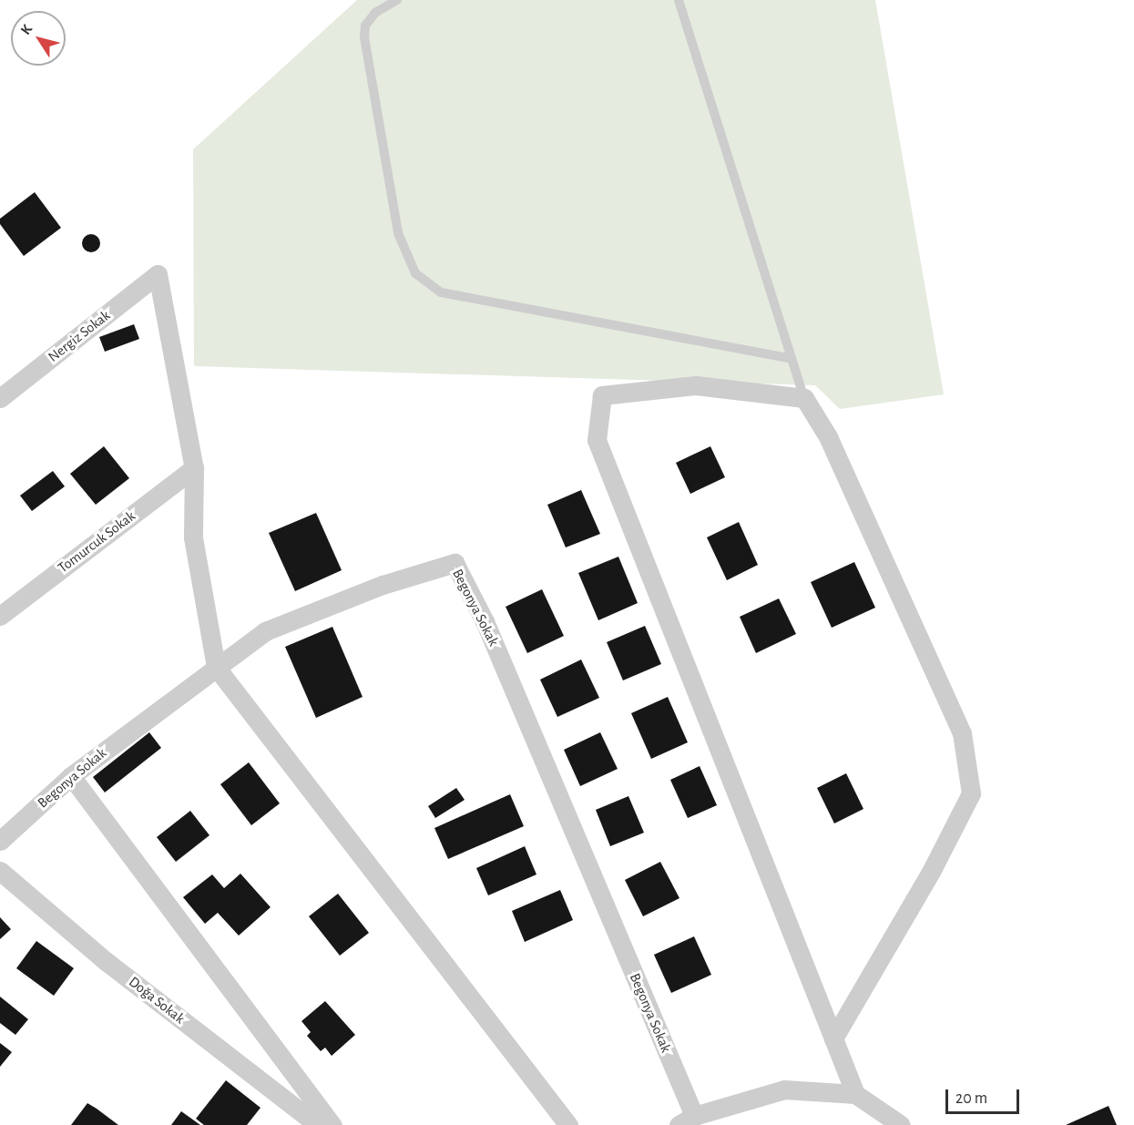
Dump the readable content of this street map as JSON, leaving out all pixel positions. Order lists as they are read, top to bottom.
{
  "streets": {
    "street": [
      "Nergiz Sokak",
      "Tomurcuk Sokak",
      "Begonya Sokak",
      "Doğa Sokak"
    ]
  },
  "crossings": [
    ["Nergiz Sokak", "Tomurcuk Sokak"]
  ],
  "scale_bar": "20 m",
  "north": "top left"
}
